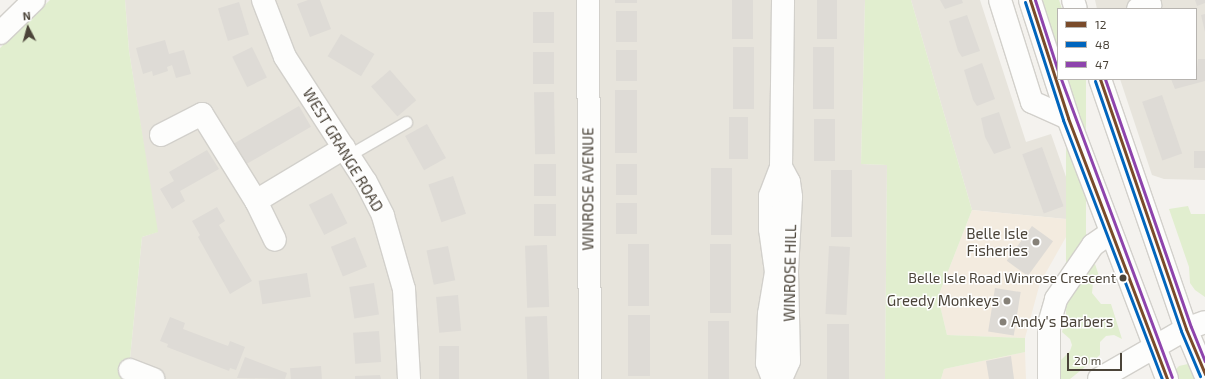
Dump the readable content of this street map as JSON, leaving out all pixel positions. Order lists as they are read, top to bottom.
{
  "streets": {
    "street": ["WEST GRANGE ROAD", "WINROSE AVENUE", "WINROSE HILL"]
  },
  "places": [
    "Belle Isle Fisheries",
    "Belle Isle Road Winrose Crescent",
    "Greedy Monkeys",
    "Andy's Barbers"
  ],
  "lines": ["transit line 12", "transit line 47", "transit line 48"],
  "legend": ["12", "48", "47"],
  "scale_bar": "20 m",
  "north": "top"
}
